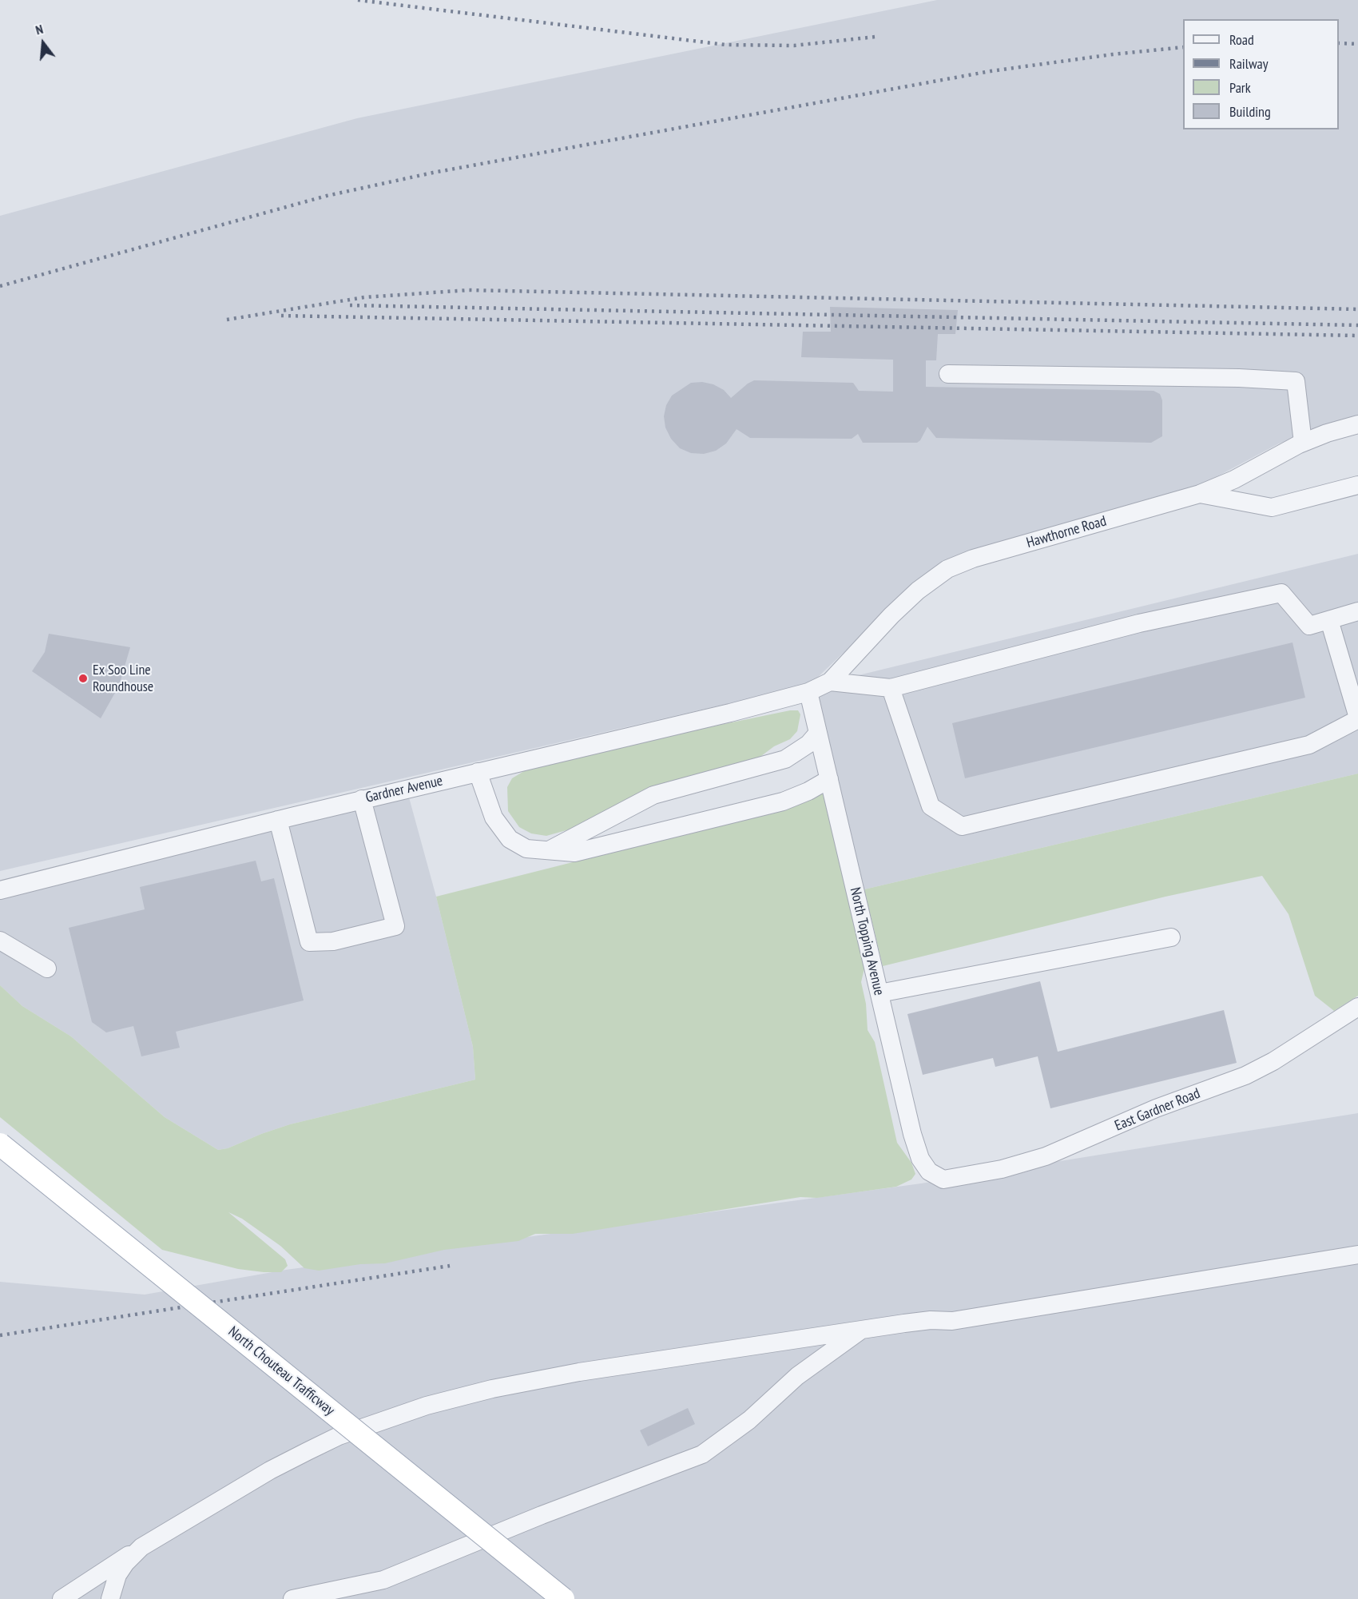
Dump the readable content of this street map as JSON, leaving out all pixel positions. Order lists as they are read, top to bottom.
{
  "streets": {
    "main road": ["North Chouteau Trafficway"],
    "street": [
      "Hawthorne Road",
      "Gardner Avenue",
      "North Topping Avenue",
      "East Gardner Road"
    ]
  },
  "crossings": [
    ["Hawthorne Road", "Gardner Avenue"],
    ["Hawthorne Road", "North Topping Avenue"],
    ["Gardner Avenue", "North Topping Avenue"],
    ["North Topping Avenue", "East Gardner Road"]
  ],
  "places": ["Ex Soo Line Roundhouse"],
  "legend": [
    "Road",
    "Railway",
    "Park",
    "Building"
  ],
  "north": "top"
}
